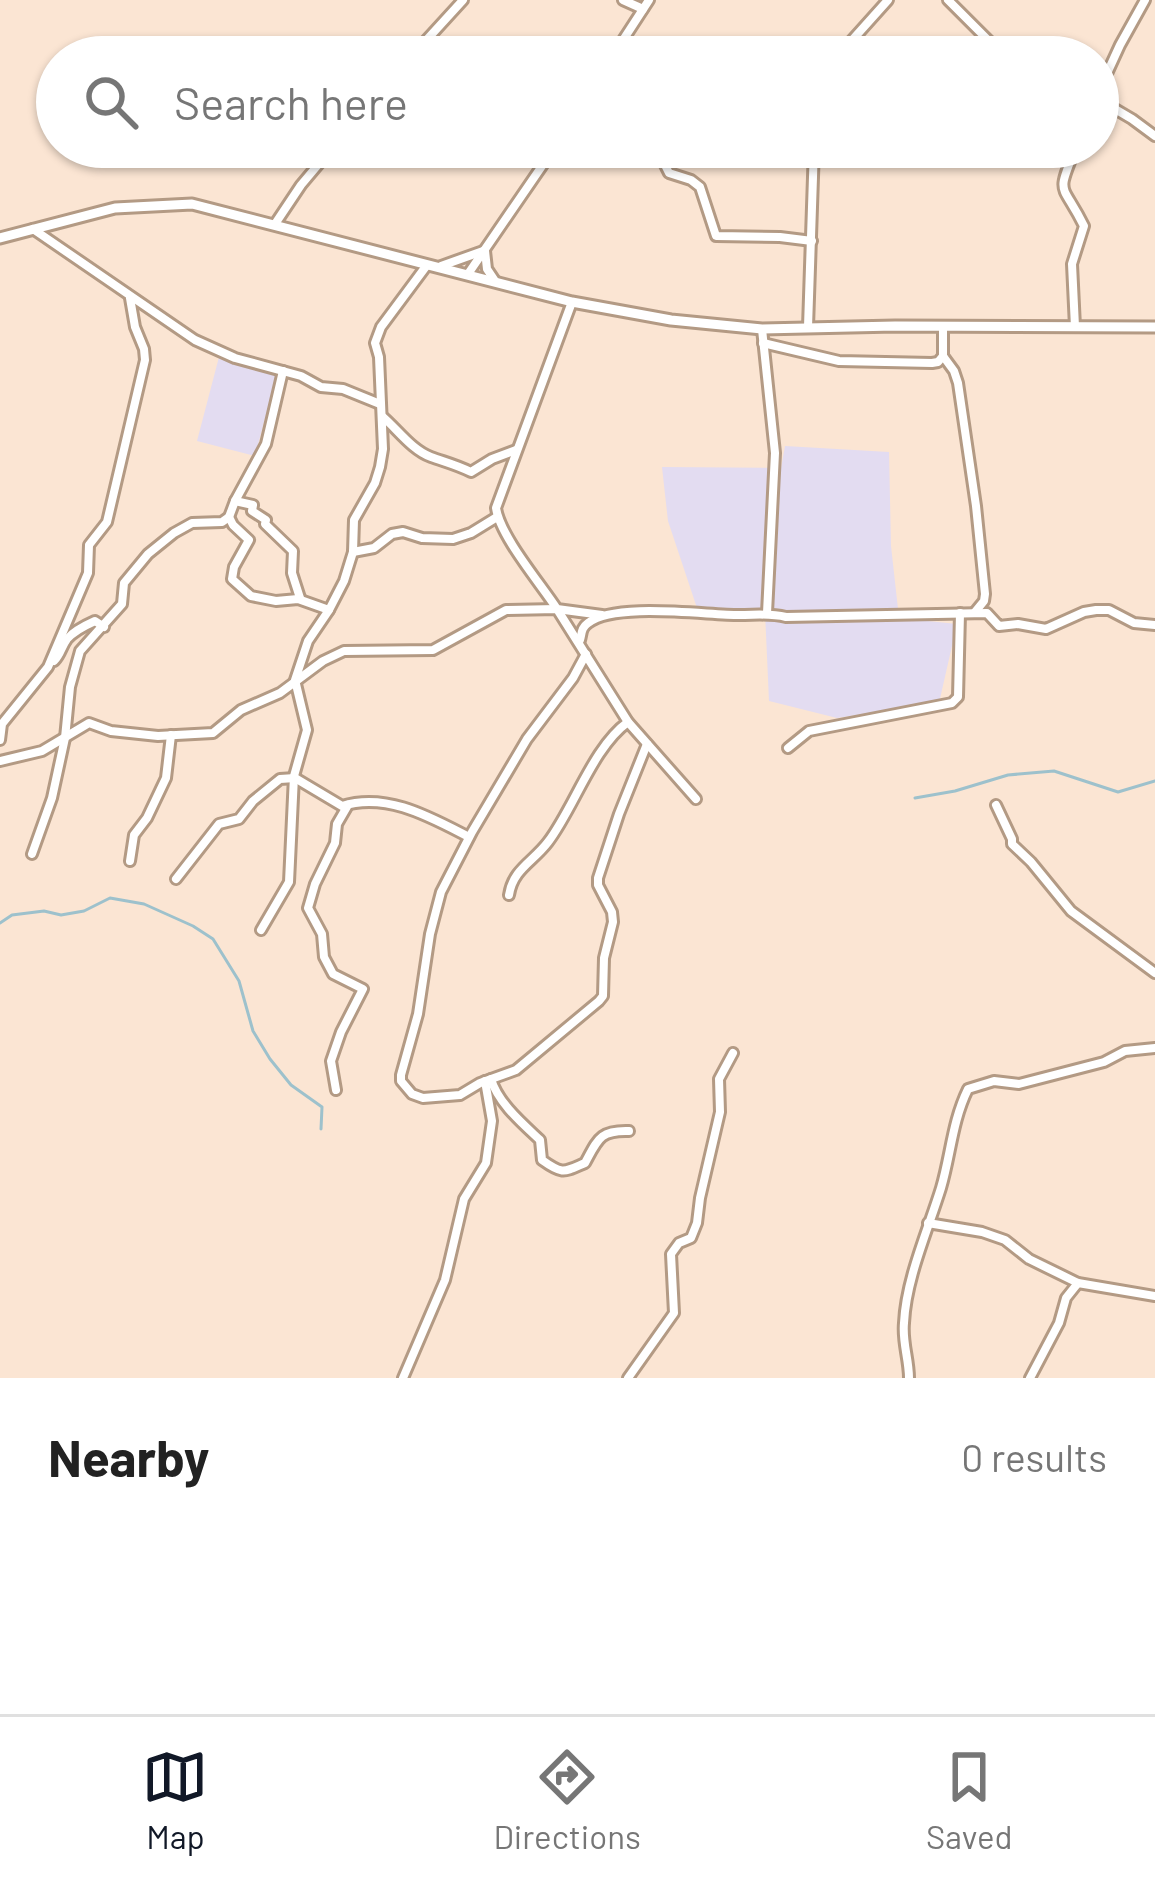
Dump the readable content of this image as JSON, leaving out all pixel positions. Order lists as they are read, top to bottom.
{
  "page": {
    "search": "Search here",
    "heading": ["Nearby", "0 results"],
    "nav": ["Map", "Directions", "Saved"]
  }
}
